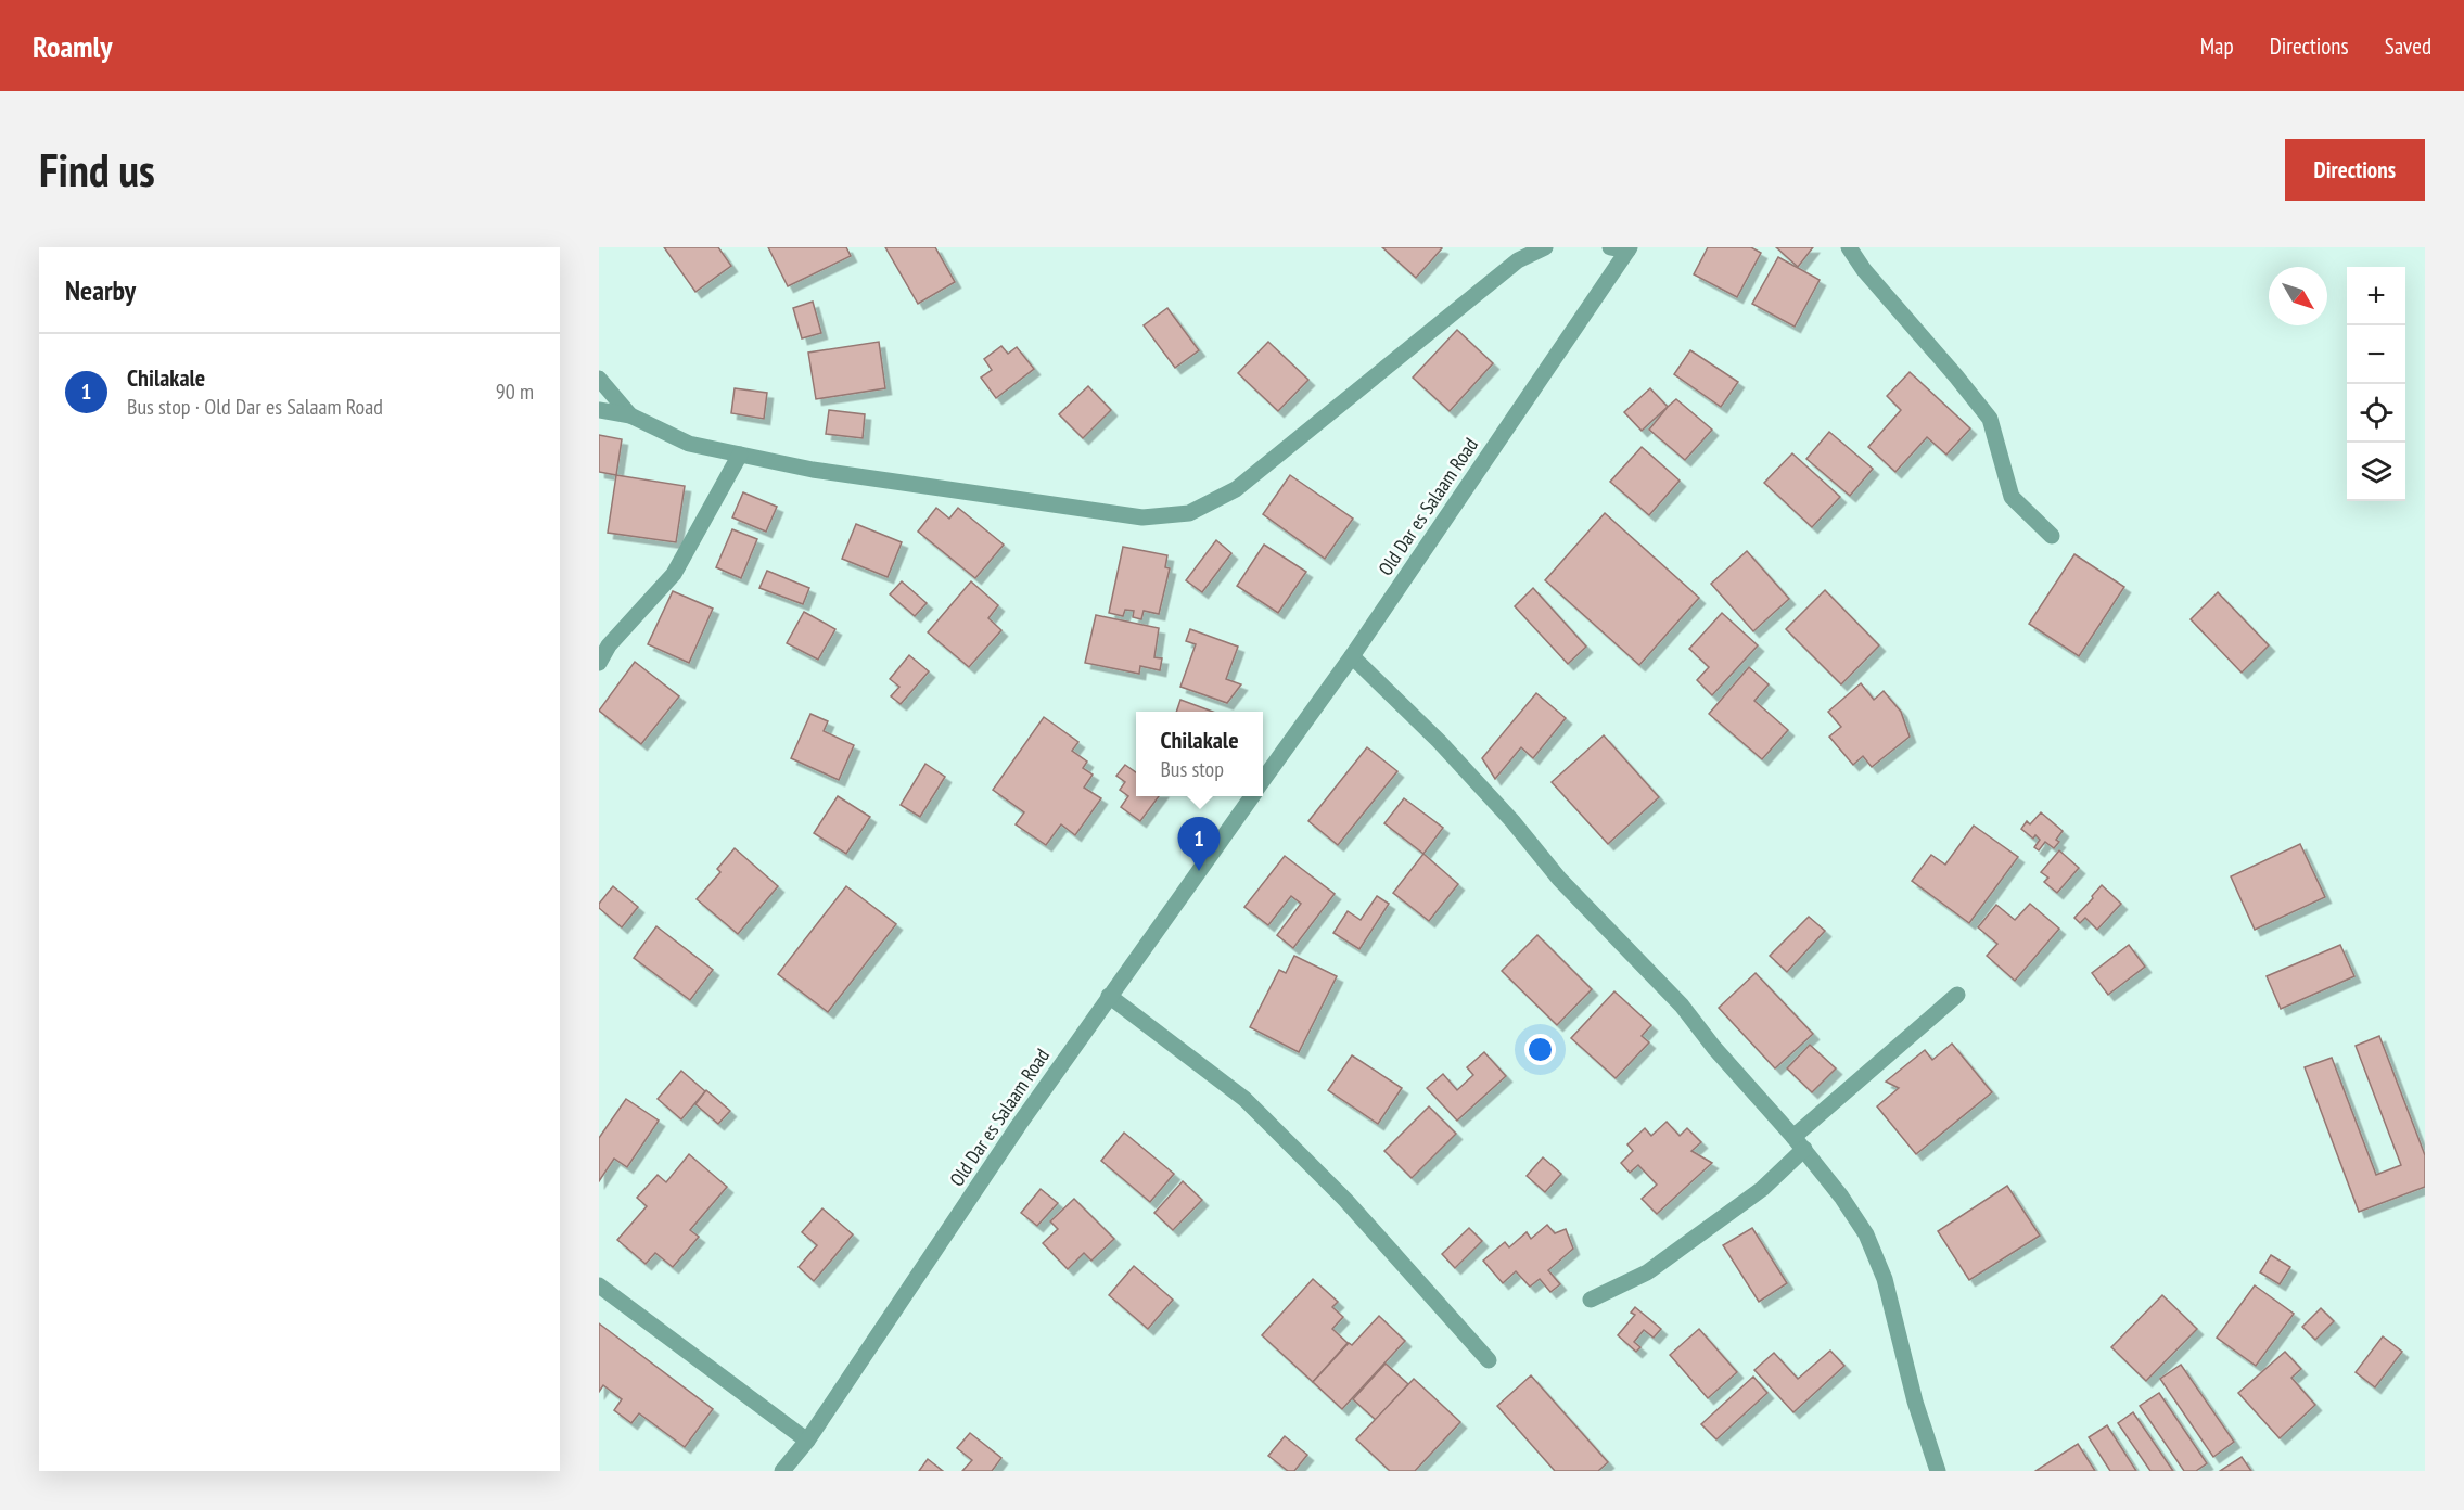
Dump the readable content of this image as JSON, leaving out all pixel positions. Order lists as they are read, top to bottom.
{
  "streets": {
    "street": ["Old Dar es Salaam Road"]
  },
  "north": "bottom right",
  "page": {
    "header": "Roamly",
    "nav": ["Map", "Directions", "Saved"],
    "buttons": "Directions",
    "title": "Find us",
    "heading": "Nearby",
    "map_buttons": ["+", "−"],
    "list": [
      {
        "mark": "1",
        "name": "Chilakale",
        "note": "Bus stop · Old Dar es Salaam Road",
        "value": "90 m"
      }
    ],
    "popup": ["Chilakale", "Bus stop"],
    "pins": "1"
  }
}
